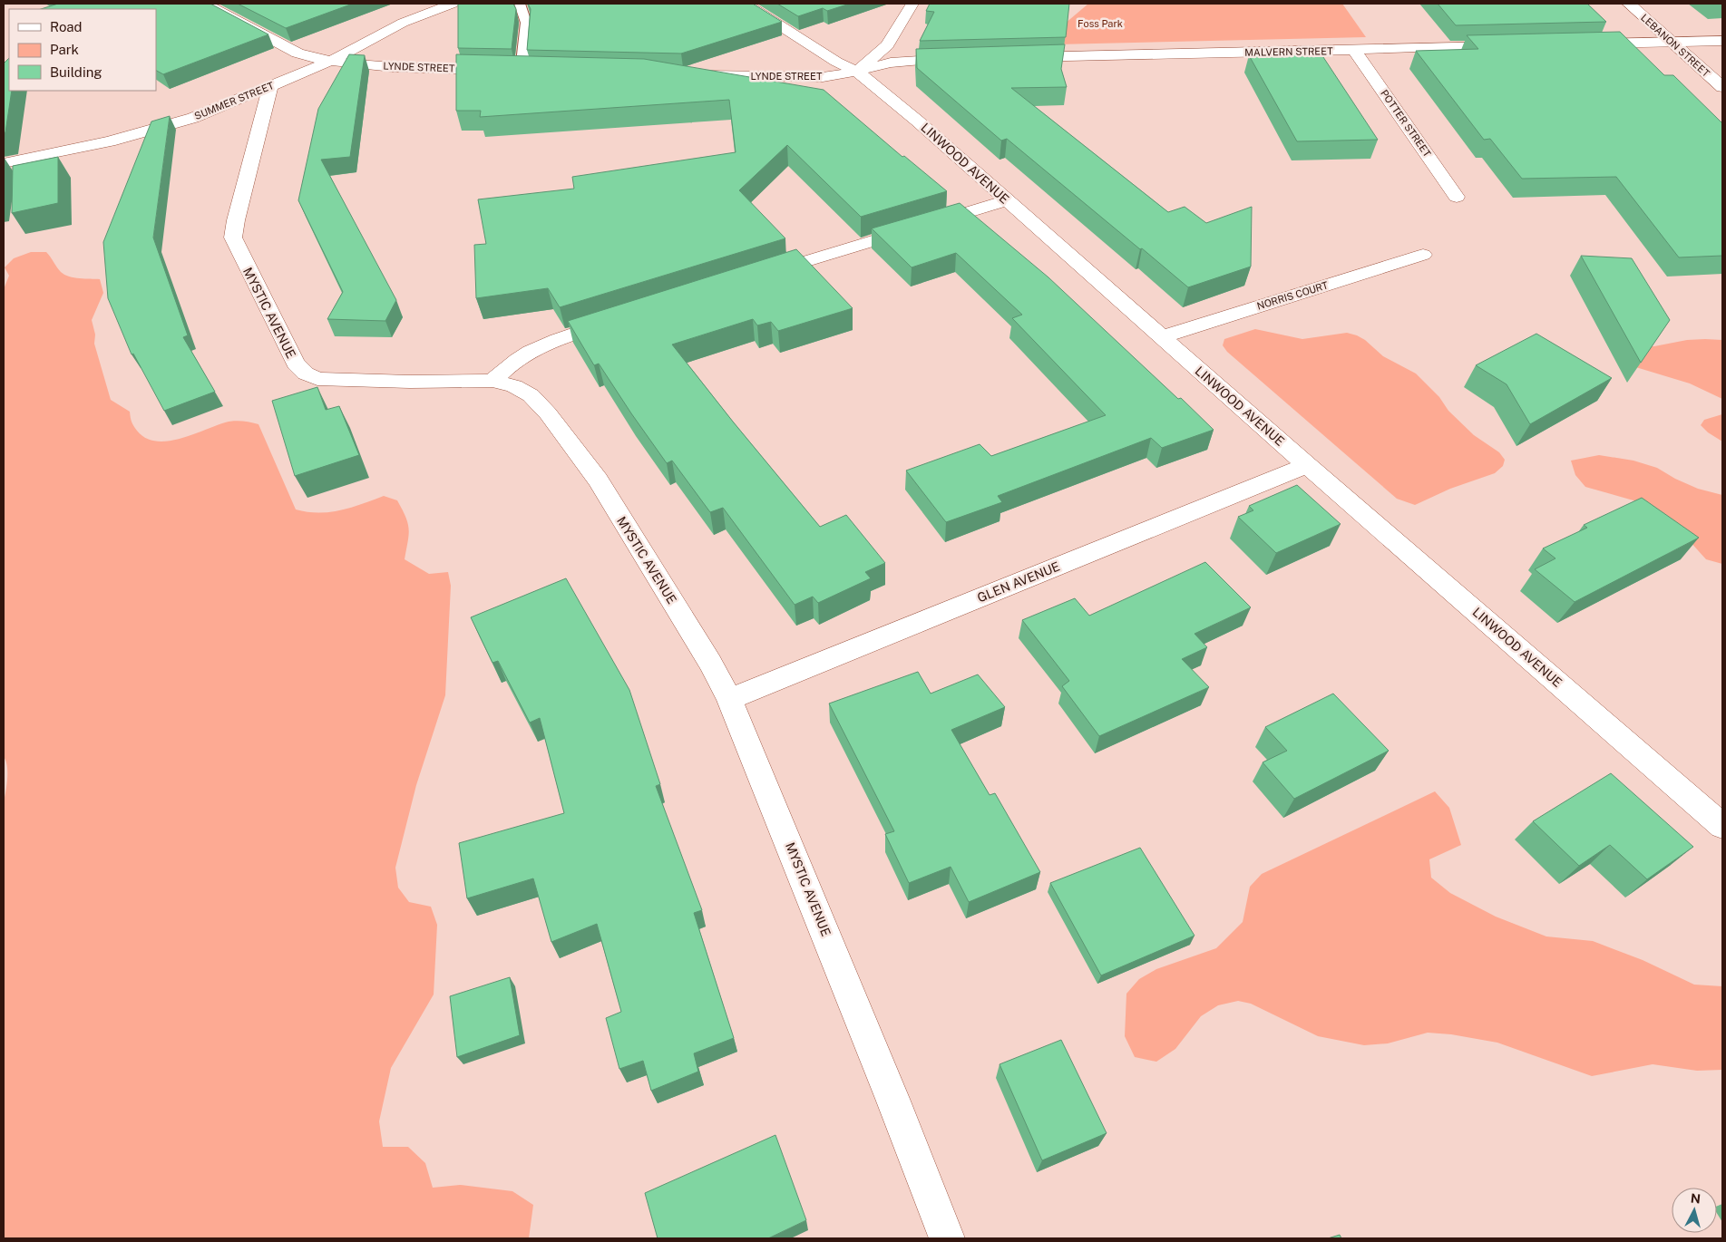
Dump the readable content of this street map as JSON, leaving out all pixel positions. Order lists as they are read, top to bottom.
{
  "streets": {
    "street": [
      "LEBANON STREET",
      "MALVERN STREET",
      "LYNDE STREET",
      "SUMMER STREET",
      "POTTER STREET",
      "LINWOOD AVENUE",
      "NORRIS COURT",
      "MYSTIC AVENUE",
      "GLEN AVENUE"
    ]
  },
  "crossings": [
    ["MALVERN STREET", "POTTER STREET"],
    ["LYNDE STREET", "SUMMER STREET"],
    ["LYNDE STREET", "LINWOOD AVENUE"],
    ["SUMMER STREET", "MYSTIC AVENUE"],
    ["LINWOOD AVENUE", "NORRIS COURT"],
    ["LINWOOD AVENUE", "GLEN AVENUE"],
    ["MYSTIC AVENUE", "GLEN AVENUE"]
  ],
  "parks": ["Foss Park"],
  "legend": ["Road", "Park", "Building"],
  "north": "top"
}
